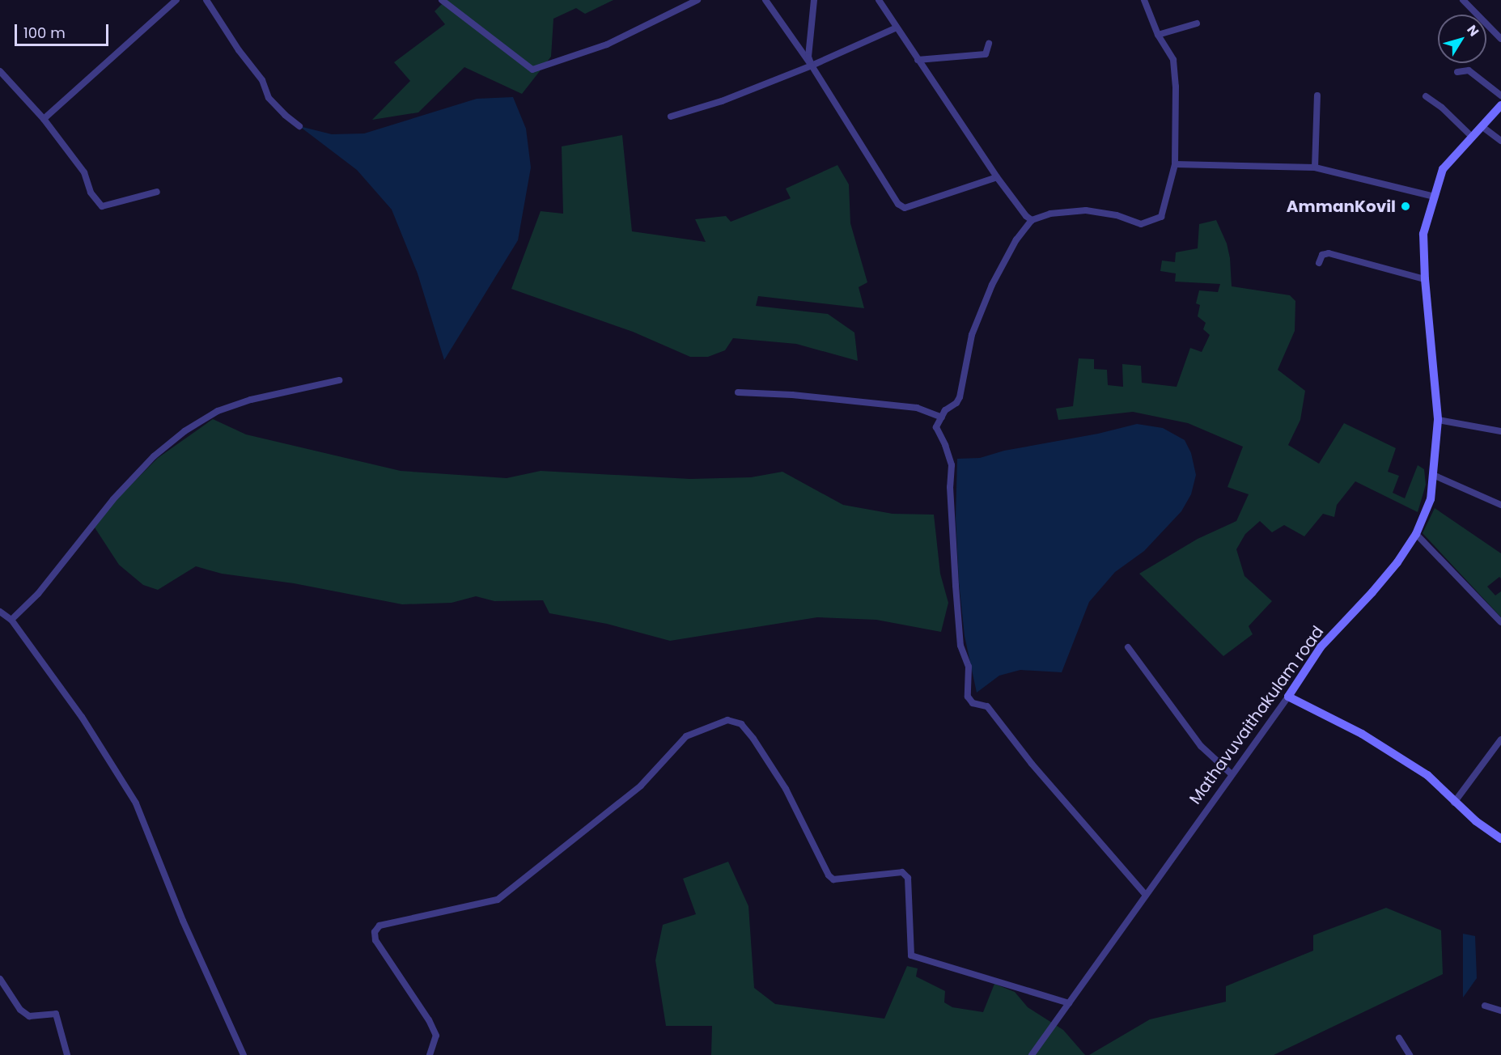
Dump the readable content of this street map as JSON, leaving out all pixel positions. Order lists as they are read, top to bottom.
{
  "streets": {
    "street": ["Mathavuvaithakulam road"]
  },
  "places": ["AmmanKovil"],
  "scale_bar": "100 m",
  "north": "top right"
}
